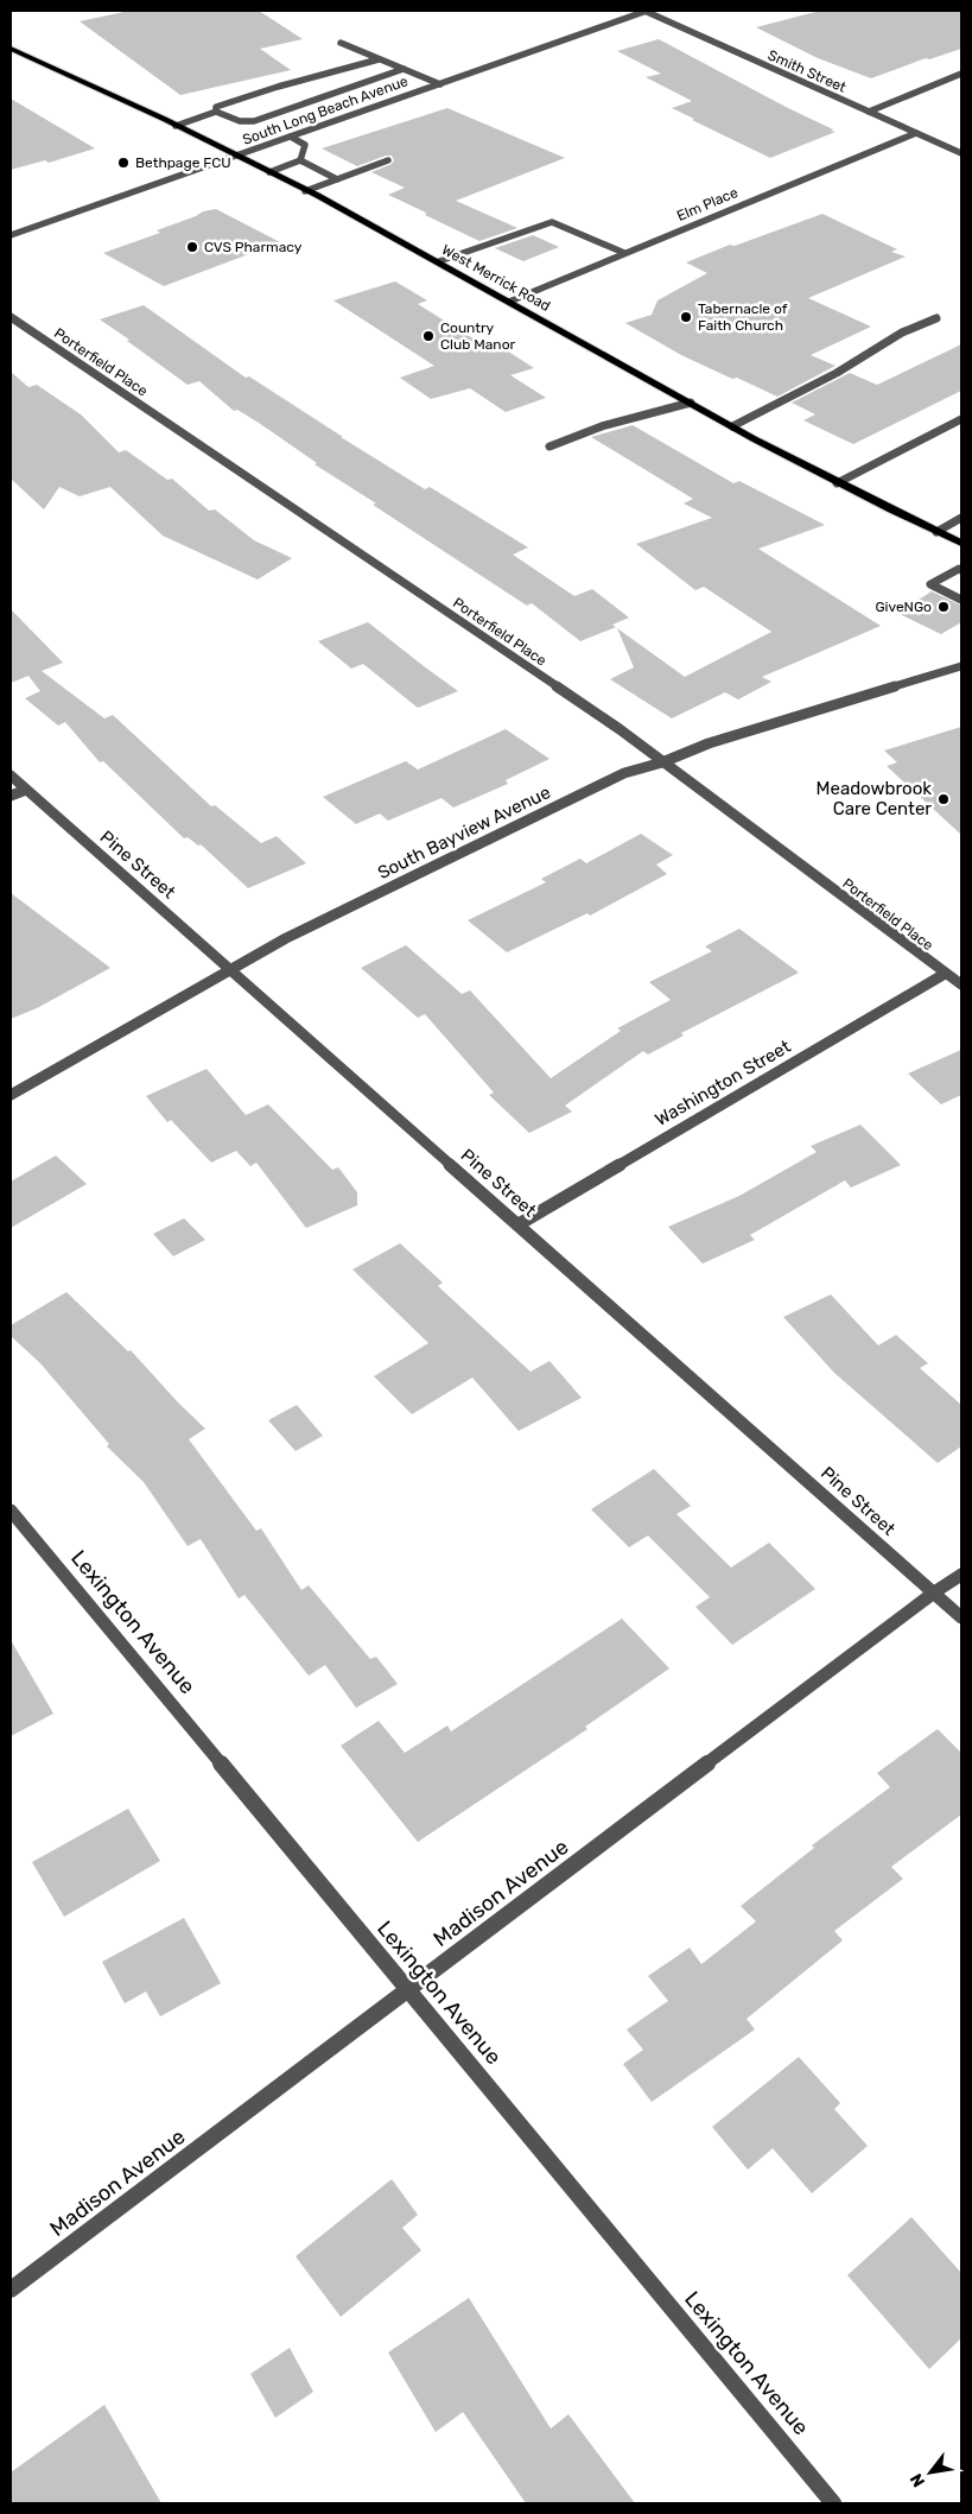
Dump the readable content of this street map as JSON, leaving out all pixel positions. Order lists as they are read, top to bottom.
{
  "streets": {
    "main road": ["West Merrick Road"],
    "street": [
      "Smith Street",
      "South Long Beach Avenue",
      "Elm Place",
      "Porterfield Place",
      "South Bayview Avenue",
      "Pine Street",
      "Washington Street",
      "Lexington Avenue",
      "Madison Avenue"
    ]
  },
  "crossings": [
    ["Smith Street", "South Long Beach Avenue"],
    ["Smith Street", "Elm Place"],
    ["South Long Beach Avenue", "West Merrick Road"],
    ["Elm Place", "West Merrick Road"],
    ["Porterfield Place", "South Bayview Avenue"],
    ["Porterfield Place", "Washington Street"],
    ["South Bayview Avenue", "Pine Street"],
    ["Pine Street", "Washington Street"],
    ["Pine Street", "Madison Avenue"],
    ["Lexington Avenue", "Madison Avenue"]
  ],
  "places": [
    "Bethpage FCU",
    "CVS Pharmacy",
    "Tabernacle of Faith Church",
    "Country Club Manor",
    "GiveNGo",
    "Meadowbrook Care Center"
  ],
  "north": "bottom left"
}
